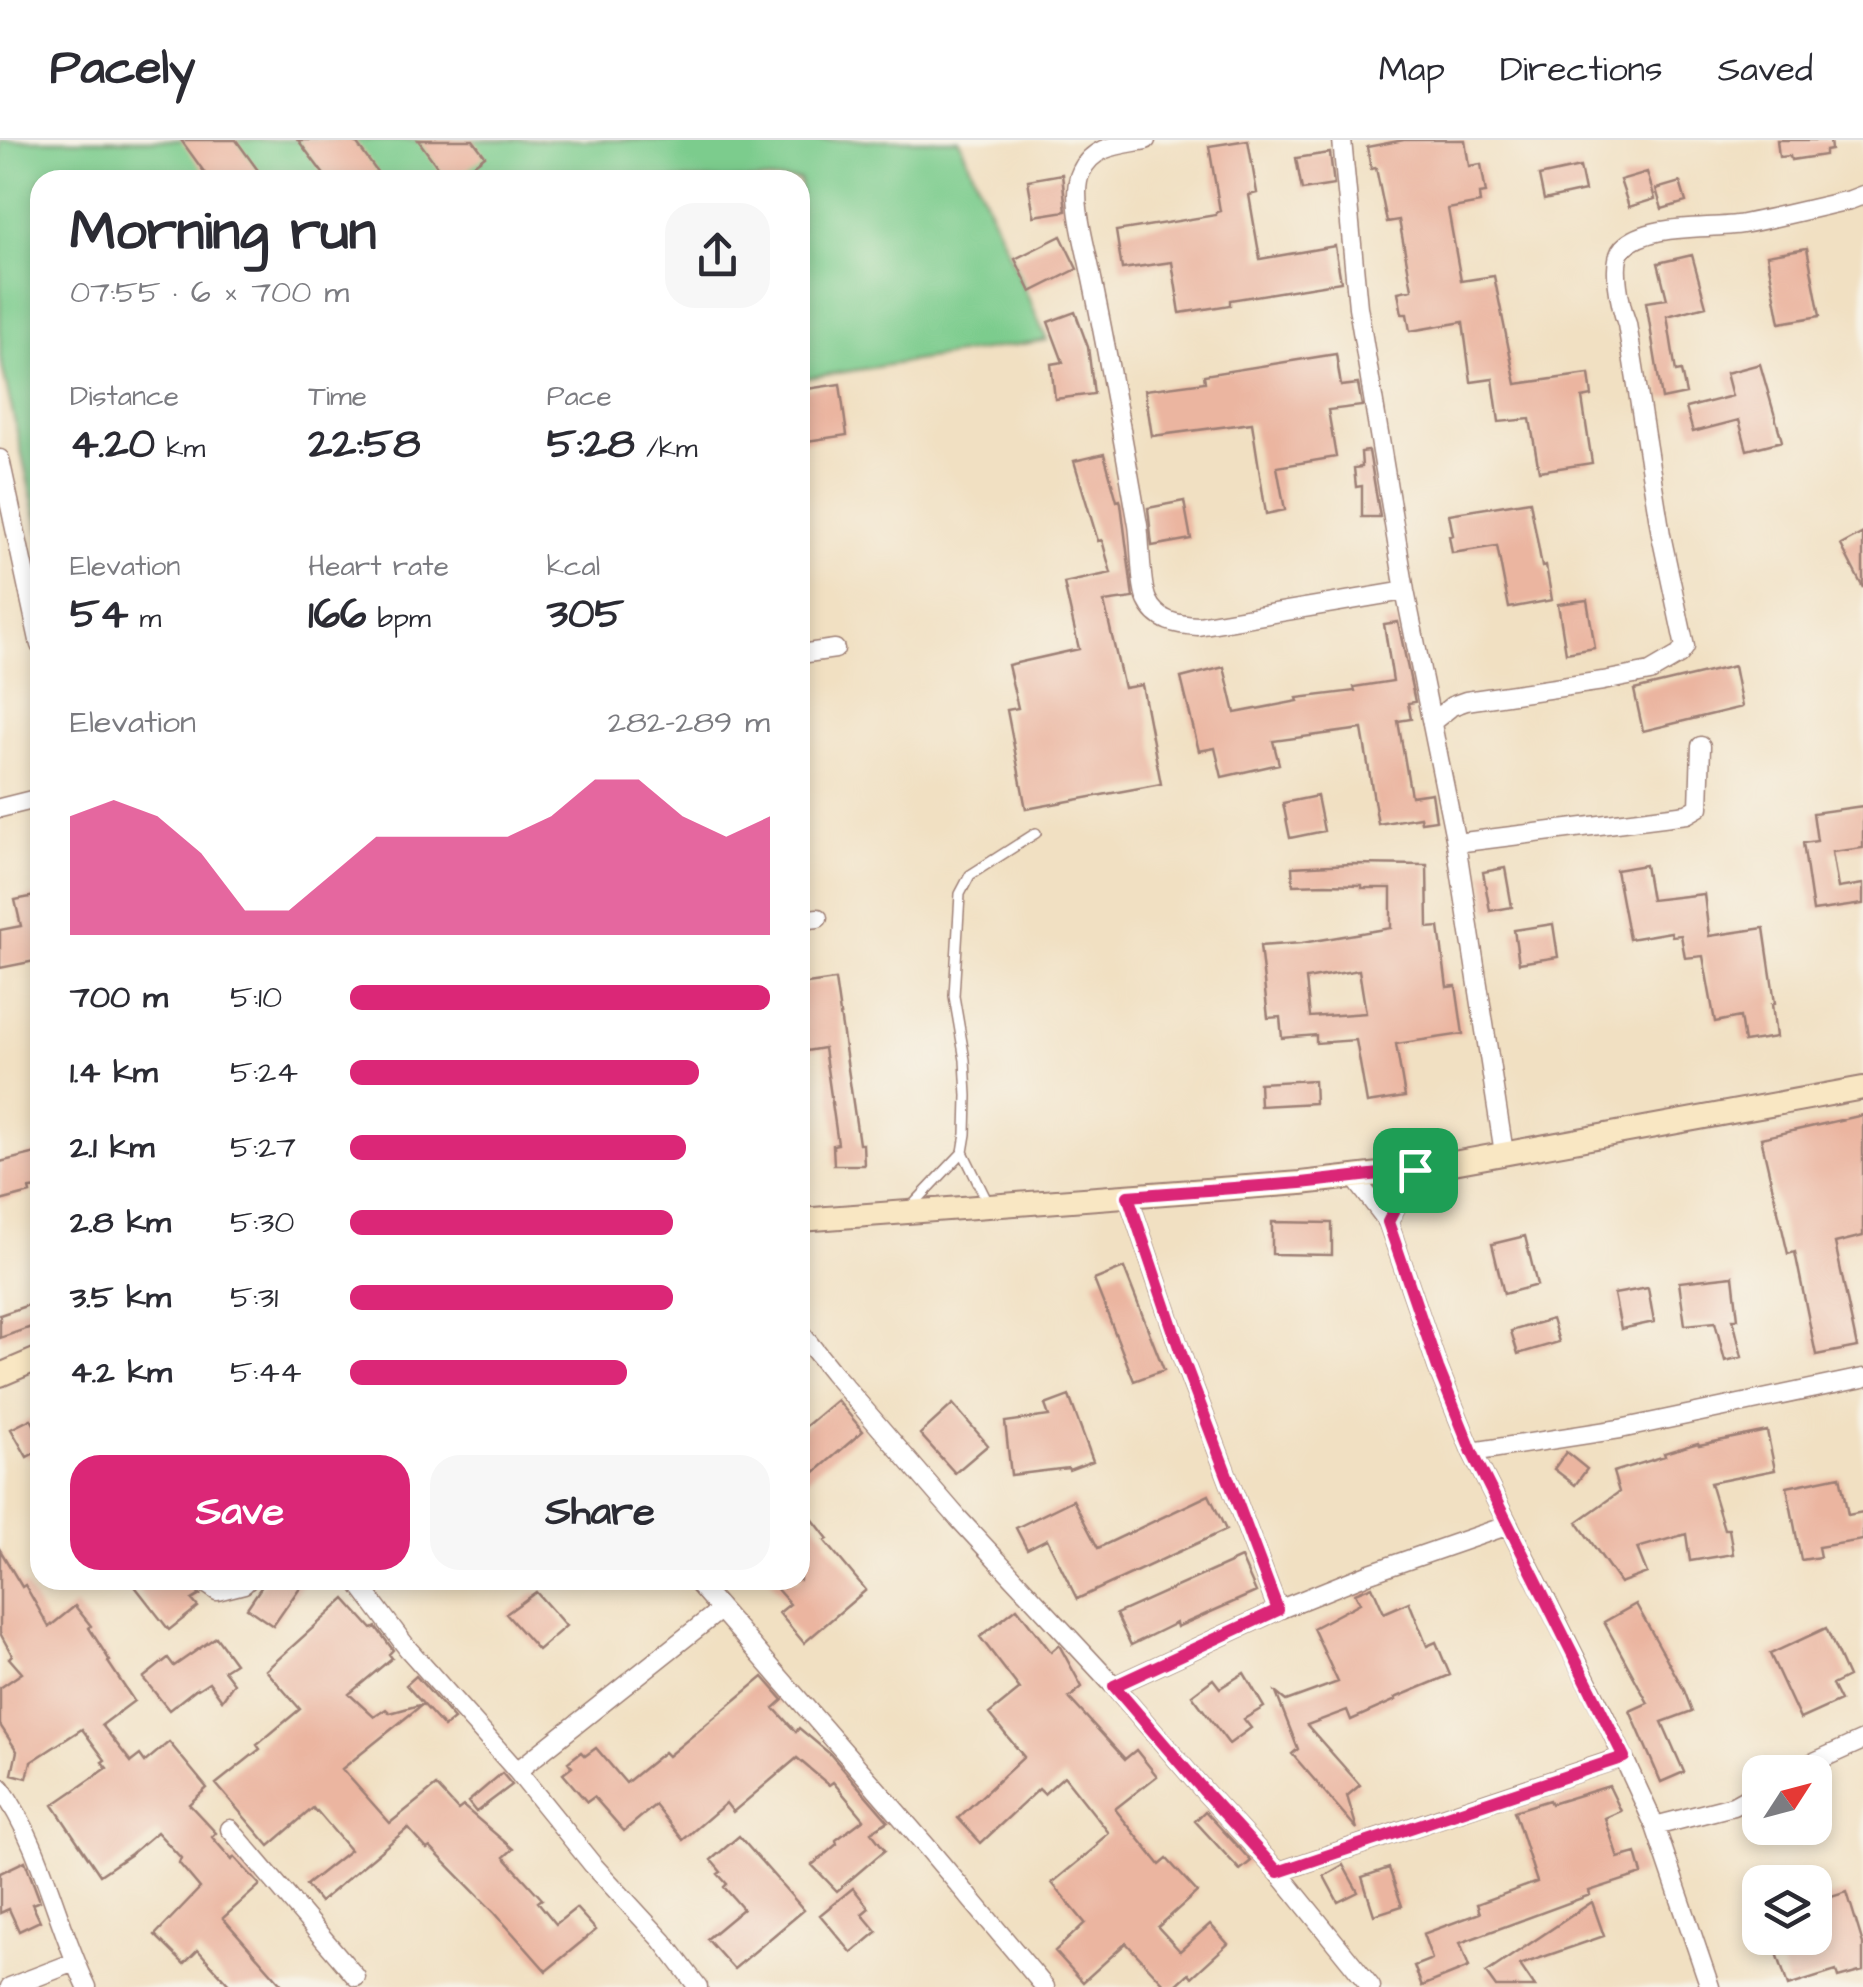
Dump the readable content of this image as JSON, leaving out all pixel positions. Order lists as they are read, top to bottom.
{
  "north": "top right",
  "page": {
    "header": "Pacely",
    "nav": ["Map", "Directions", "Saved"],
    "heading": ["Morning run", "07:55 · 6 × 700 m"],
    "stats": [
      ["Distance", "4.20 km"],
      ["Time", "22:58"],
      ["Pace", "5:28 /km"],
      ["Elevation", "54 m"],
      ["Heart rate", "166 bpm"],
      ["kcal", "305"]
    ],
    "chart": ["Elevation", "282–289 m"],
    "list": [
      {
        "name": "700 m",
        "note": "5:10"
      },
      {
        "name": "1.4 km",
        "note": "5:24"
      },
      {
        "name": "2.1 km",
        "note": "5:27"
      },
      {
        "name": "2.8 km",
        "note": "5:30"
      },
      {
        "name": "3.5 km",
        "note": "5:31"
      },
      {
        "name": "4.2 km",
        "note": "5:44"
      }
    ],
    "buttons": ["Save", "Share"]
  }
}
